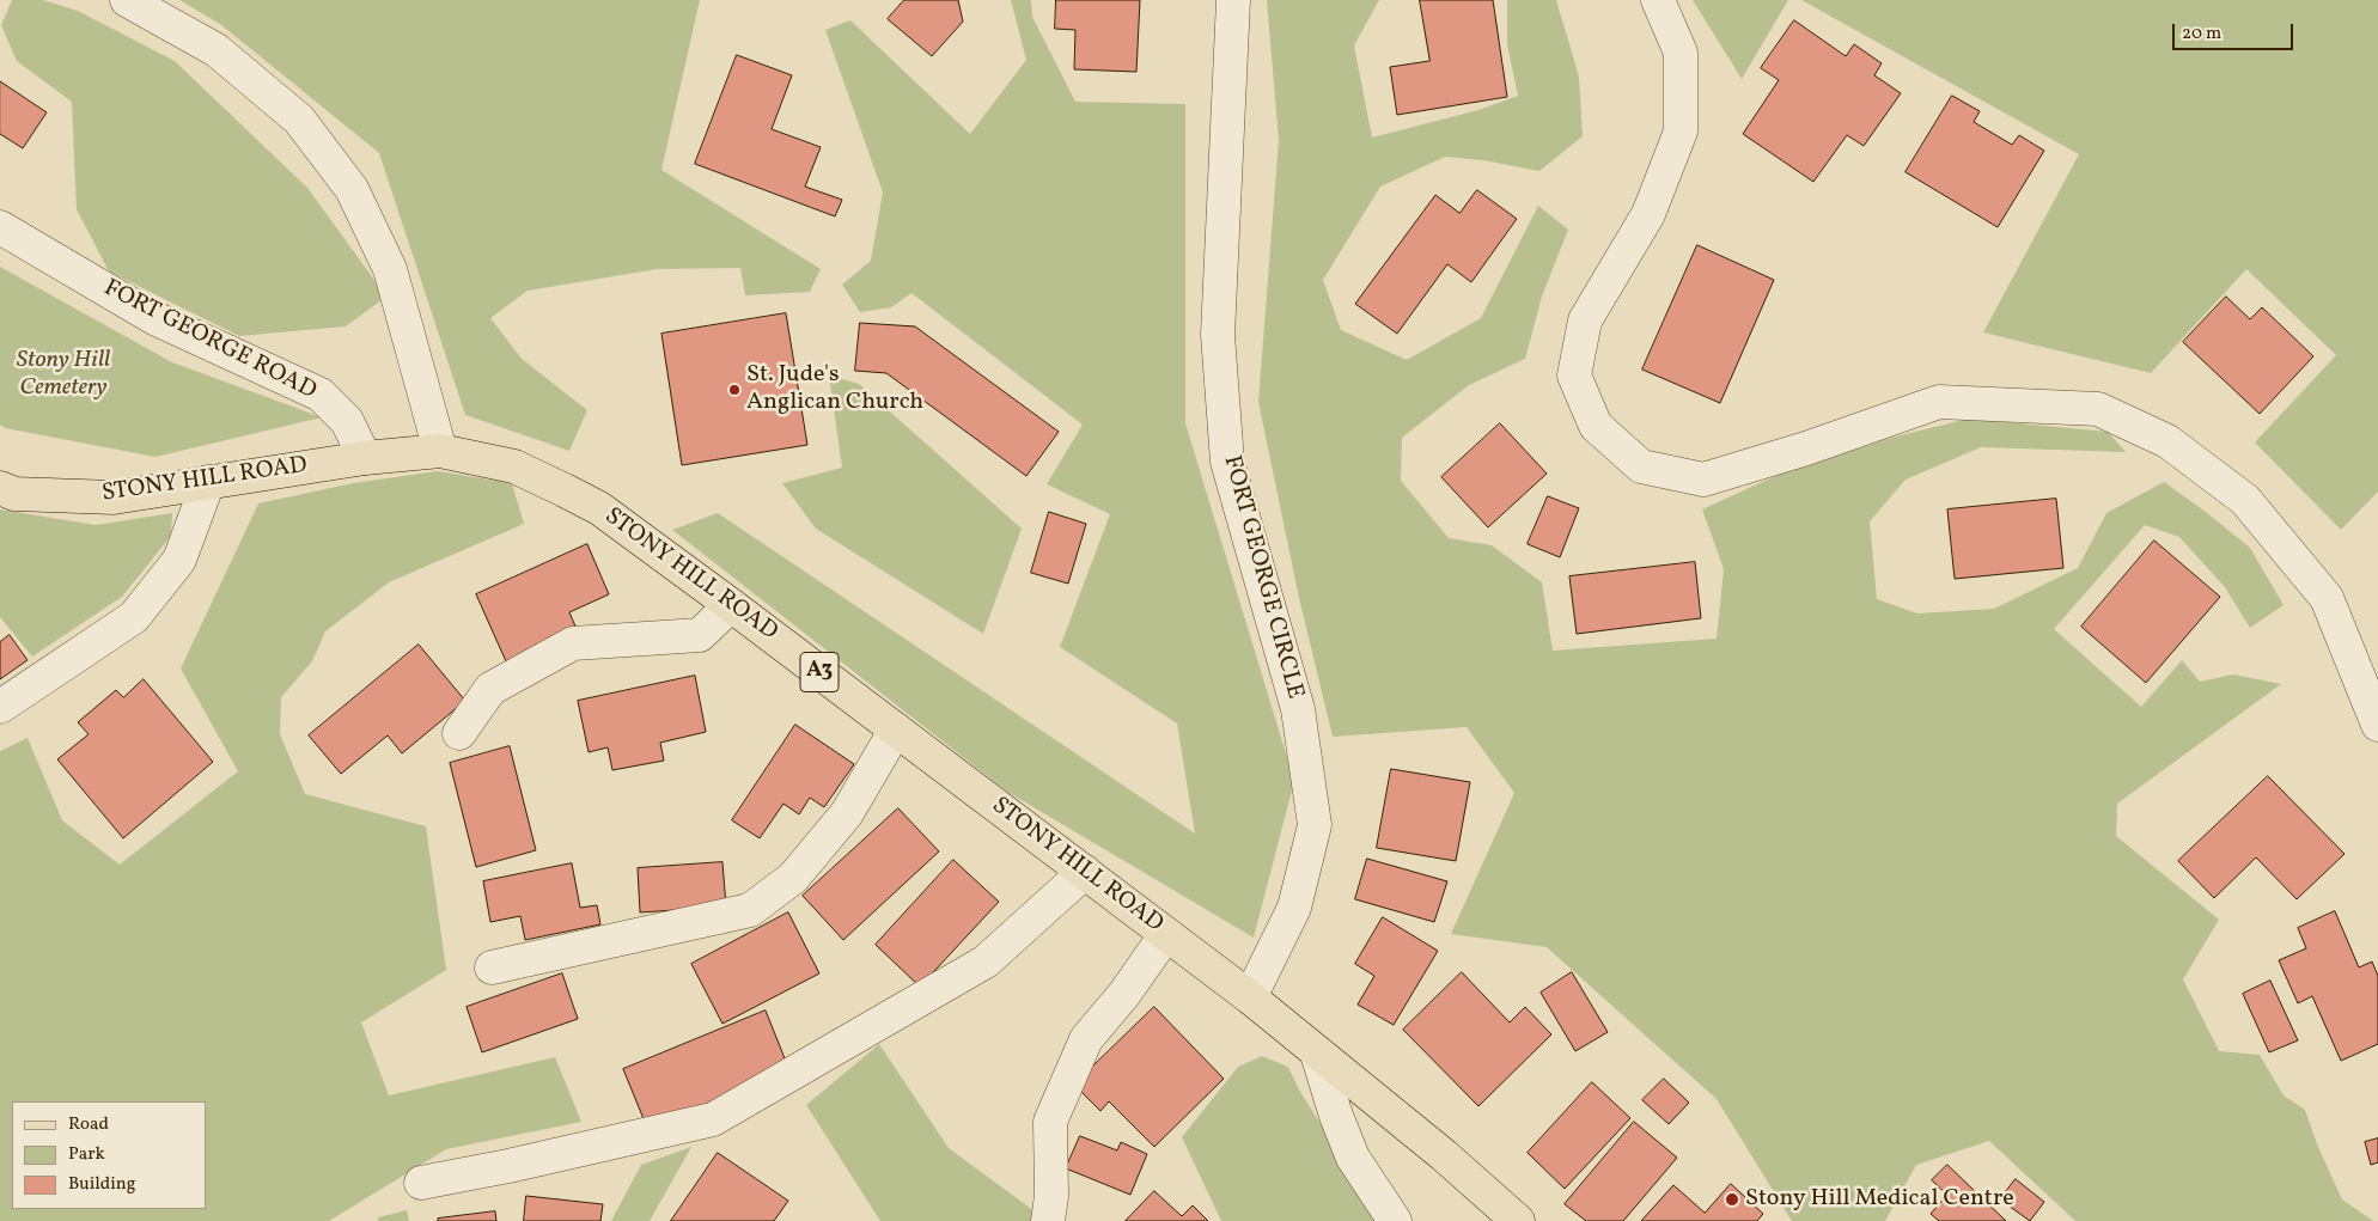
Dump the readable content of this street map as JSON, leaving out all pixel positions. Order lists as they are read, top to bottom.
{
  "streets": {
    "main road": ["STONY HILL ROAD", "A3"],
    "street": ["FORT GEORGE ROAD", "FORT GEORGE CIRCLE"]
  },
  "crossings": [
    ["FORT GEORGE ROAD", "STONY HILL ROAD"],
    ["STONY HILL ROAD", "FORT GEORGE CIRCLE"]
  ],
  "parks": ["Stony Hill Cemetery"],
  "places": ["St. Jude's Anglican Church", "Stony Hill Medical Centre"],
  "legend": ["Road", "Park", "Building"],
  "scale_bar": "20 m"
}
